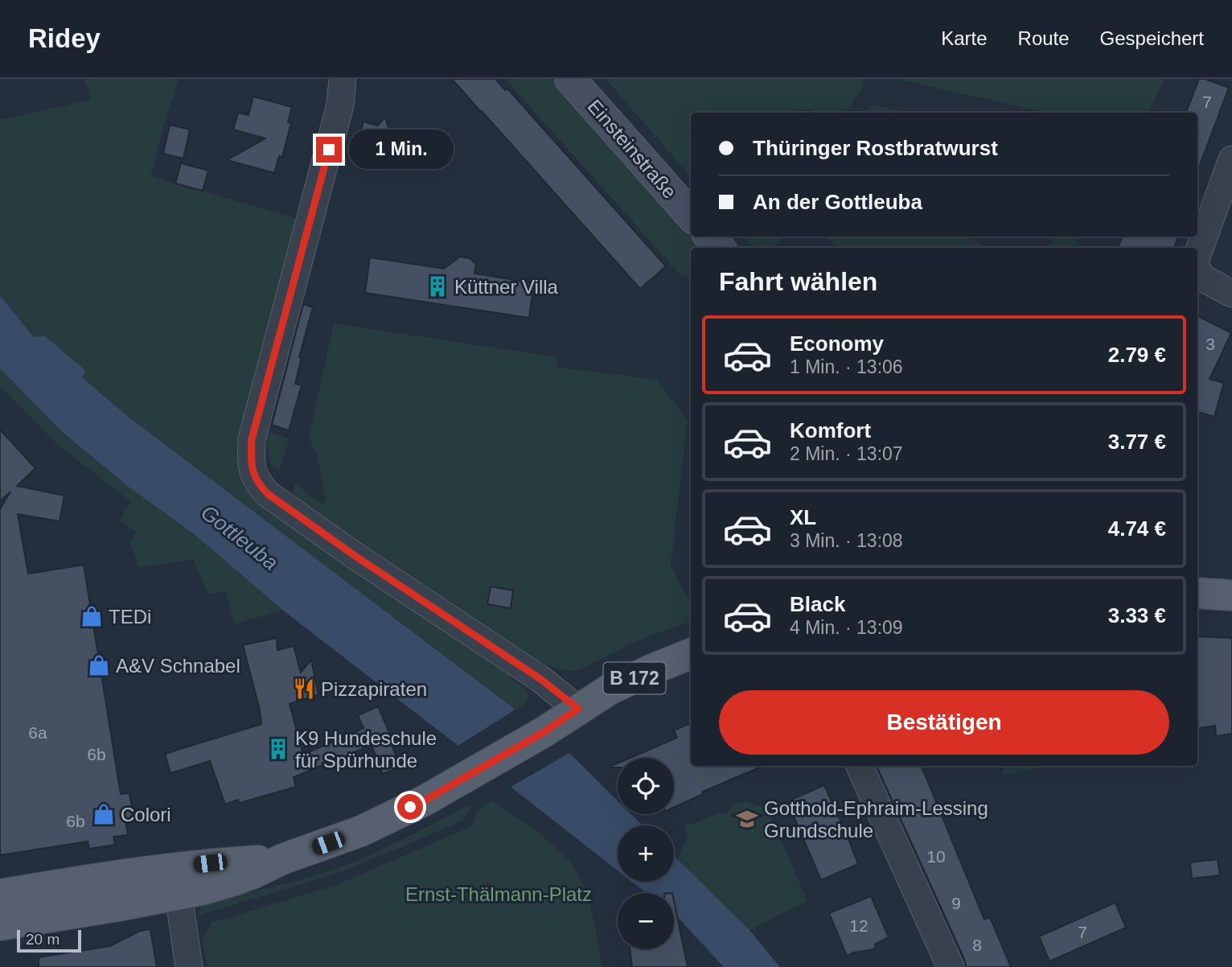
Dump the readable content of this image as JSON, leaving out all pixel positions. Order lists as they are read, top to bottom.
{
  "streets": {
    "main road": ["Einsteinstraße", "B 172"]
  },
  "water": ["Gottleuba"],
  "parks": ["Ernst-Thälmann-Platz"],
  "places": {
    "building": ["Küttner Villa", "K9 Hundeschule für Spürhunde"],
    "shop": ["TEDi", "A&V Schnabel", "Colori"],
    "restaurant": ["Pizzapiraten"],
    "school or university": ["Gotthold-Ephraim-Lessing Grundschule"]
  },
  "house_numbers": [
    "7",
    "3",
    "6a",
    "6b",
    "6b",
    "10",
    "9",
    "12",
    "7",
    "8"
  ],
  "scale_bar": "20 m",
  "page": {
    "header": "Ridey",
    "nav": ["Karte", "Route", "Gespeichert"],
    "banner": ["Thüringer Rostbratwurst", "An der Gottleuba"],
    "bubble": "1 Min.",
    "heading": "Fahrt wählen",
    "list": [
      {
        "name": "Economy",
        "note": "1 Min. · 13:06",
        "value": "2.79 €"
      },
      {
        "name": "Komfort",
        "note": "2 Min. · 13:07",
        "value": "3.77 €"
      },
      {
        "name": "XL",
        "note": "3 Min. · 13:08",
        "value": "4.74 €"
      },
      {
        "name": "Black",
        "note": "4 Min. · 13:09",
        "value": "3.33 €"
      }
    ],
    "buttons": "Bestätigen",
    "map_buttons": ["+", "−"],
    "scale": "20 m"
  }
}
